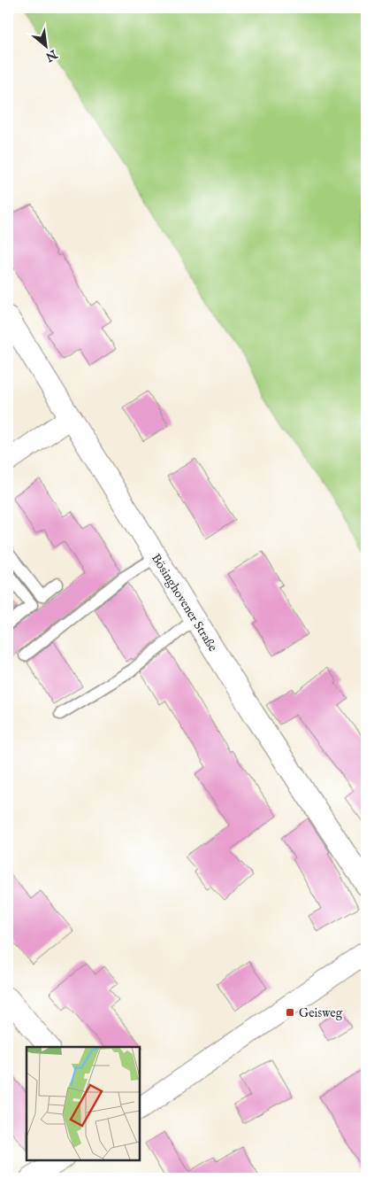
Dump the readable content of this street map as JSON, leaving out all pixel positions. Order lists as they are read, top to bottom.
{
  "streets": {
    "street": ["Bösinghovener Straße"]
  },
  "places": {
    "transit": ["Geisweg"]
  },
  "north": "bottom right"
}
